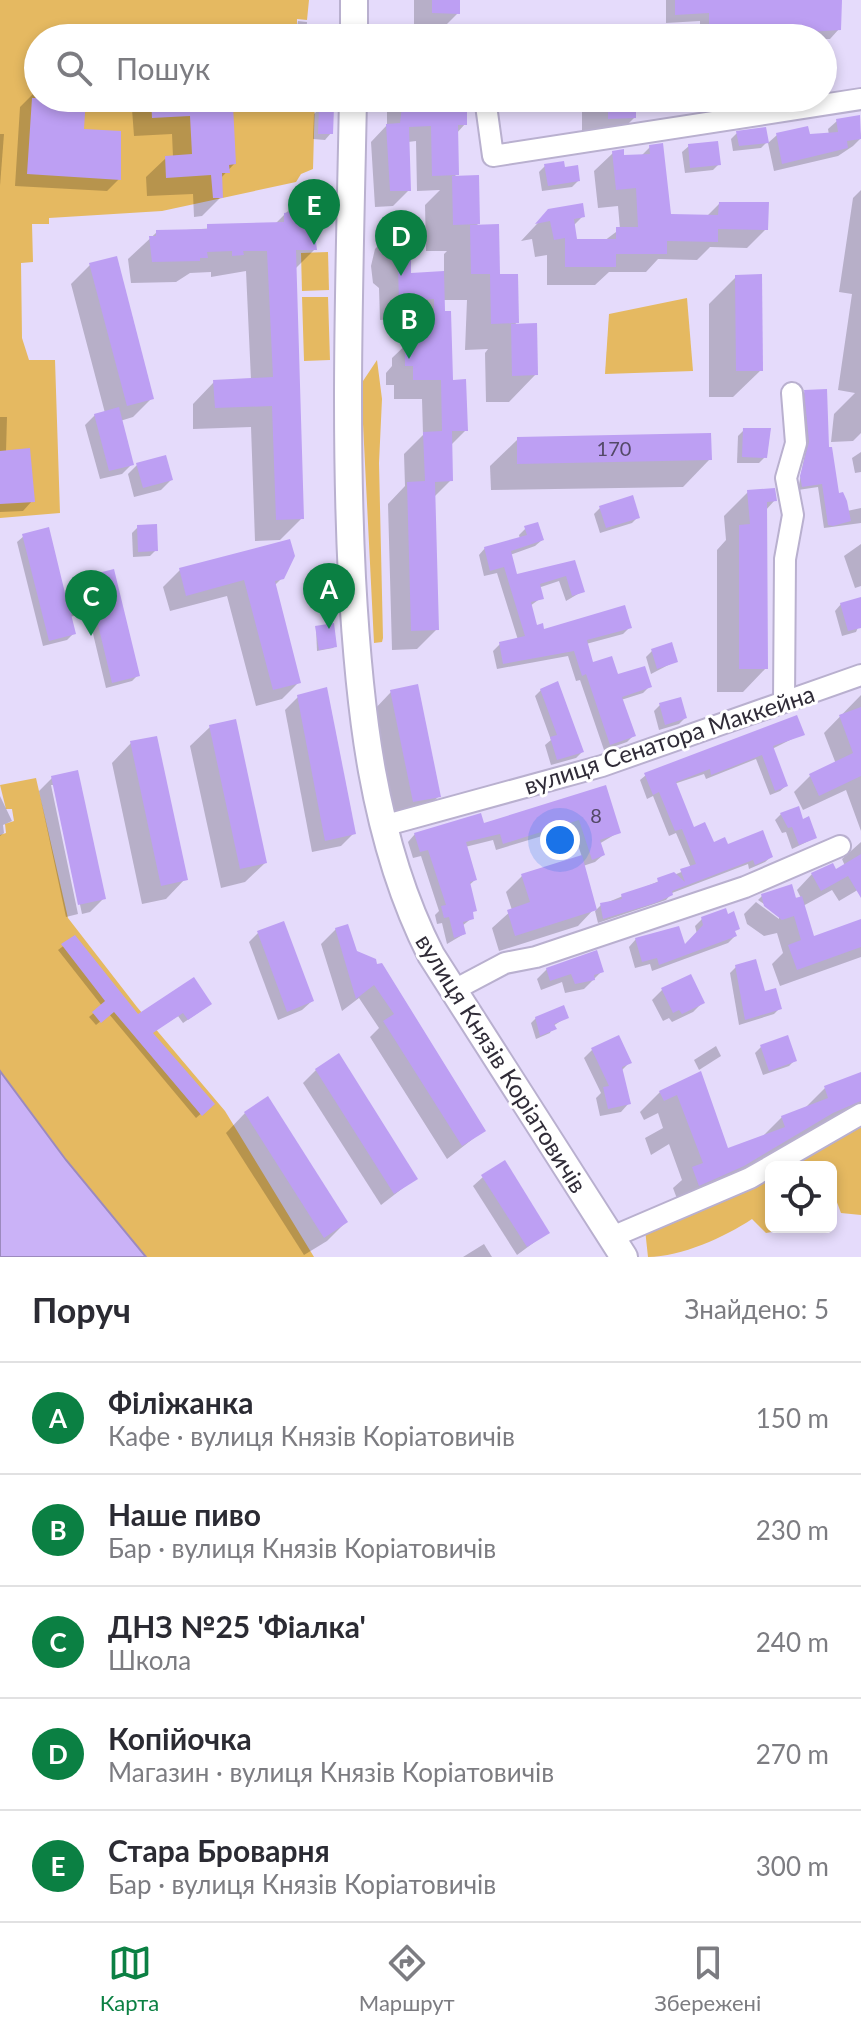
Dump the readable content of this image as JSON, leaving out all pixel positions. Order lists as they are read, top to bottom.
{
  "streets": {
    "main road": ["вулиця Князів Коріатовичів"],
    "street": ["вулиця Сенатора Маккейна"]
  },
  "crossings": [
    ["вулиця Сенатора Маккейна", "вулиця Князів Коріатовичів"]
  ],
  "house_numbers": ["170", "8"],
  "page": {
    "search": "Пошук",
    "pins": [
      "E",
      "D",
      "B",
      "A",
      "C"
    ],
    "heading": ["Поруч", "Знайдено: 5"],
    "list": [
      {
        "mark": "A",
        "name": "Філіжанка",
        "note": "Кафе · вулиця Князів Коріатовичів",
        "value": "150 m"
      },
      {
        "mark": "B",
        "name": "Наше пиво",
        "note": "Бар · вулиця Князів Коріатовичів",
        "value": "230 m"
      },
      {
        "mark": "C",
        "name": "ДНЗ №25 'Фіалка'",
        "note": "Школа",
        "value": "240 m"
      },
      {
        "mark": "D",
        "name": "Копійочка",
        "note": "Магазин · вулиця Князів Коріатовичів",
        "value": "270 m"
      },
      {
        "mark": "E",
        "name": "Стара Броварня",
        "note": "Бар · вулиця Князів Коріатовичів",
        "value": "300 m"
      }
    ],
    "nav": ["Карта", "Маршрут", "Збережені"]
  }
}
